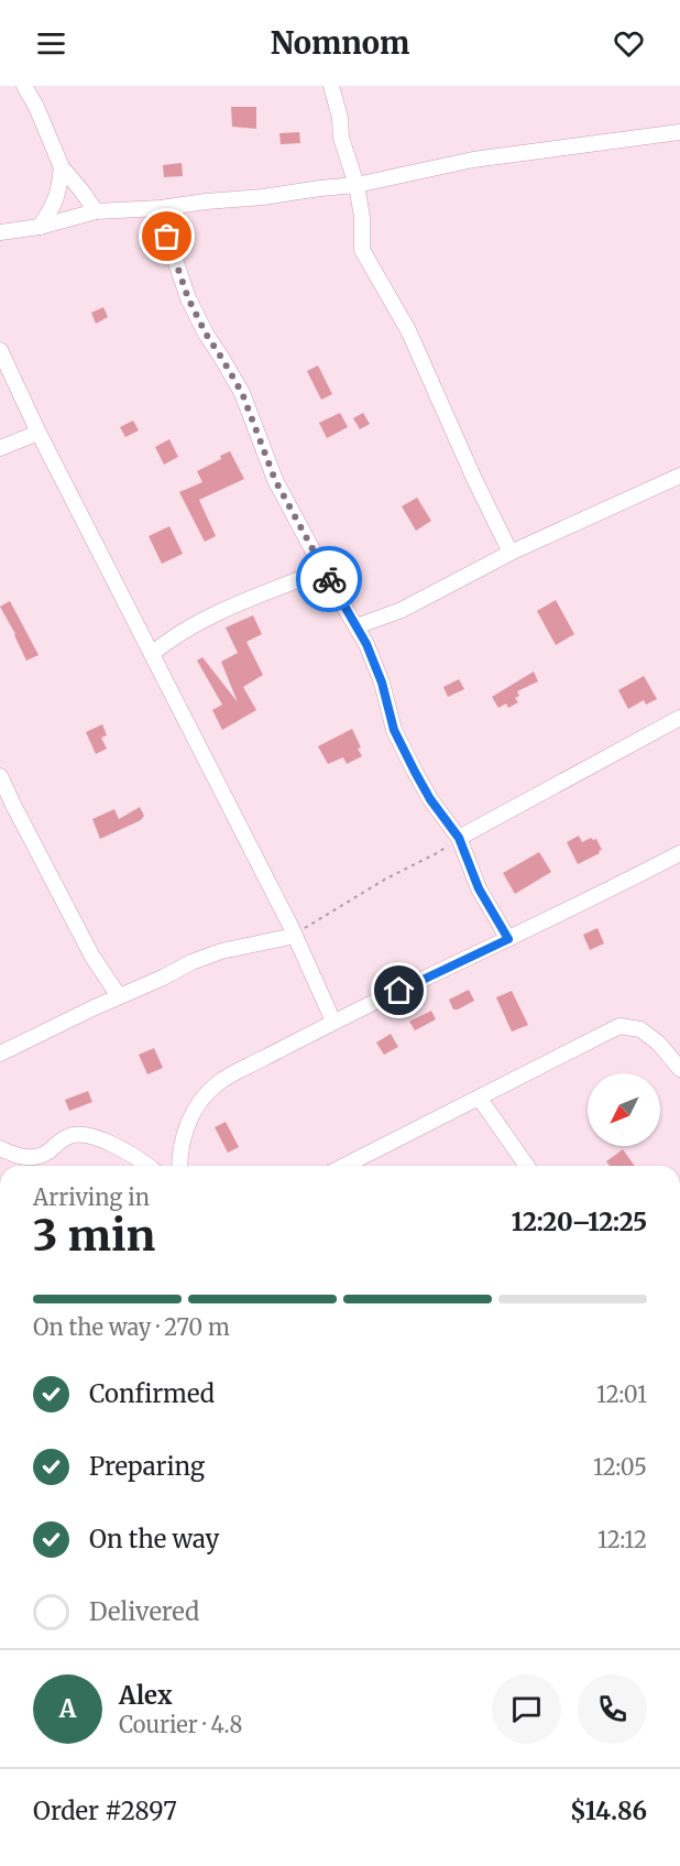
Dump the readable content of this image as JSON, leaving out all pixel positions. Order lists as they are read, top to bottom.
{
  "north": "bottom left",
  "page": {
    "header": "Nomnom",
    "heading": ["3 min", "Arriving in", "12:20–12:25"],
    "panel": [
      "Alex",
      "Courier · 4.8",
      "Order #2897",
      "$14.86"
    ],
    "bar": "On the way · 270 m",
    "list": [
      ["Confirmed", "12:01"],
      ["Preparing", "12:05"],
      ["On the way", "12:12"],
      "Delivered"
    ],
    "round": "A"
  }
}
